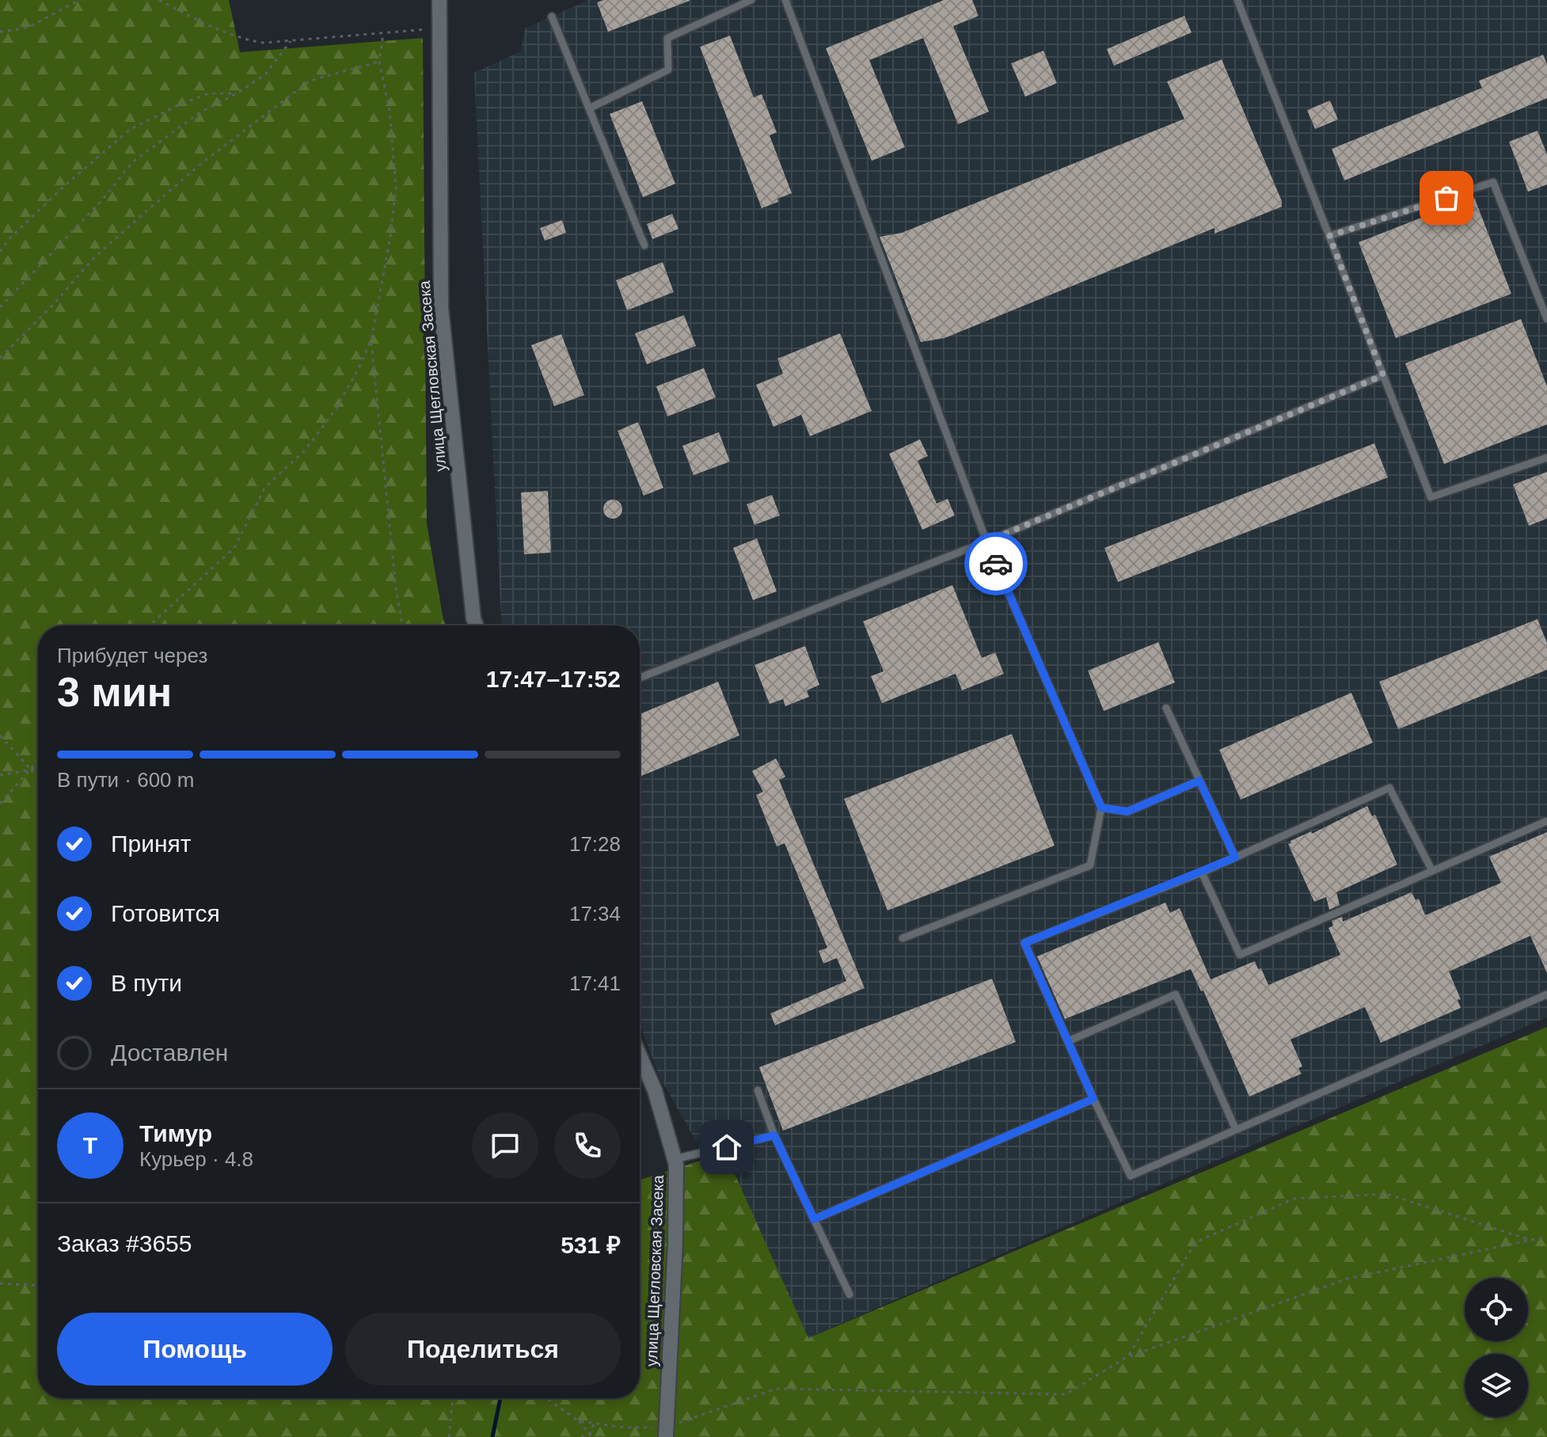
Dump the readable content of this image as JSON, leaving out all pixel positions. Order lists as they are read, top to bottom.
{
  "streets": {
    "street": ["улица Щегловская Засека"]
  },
  "page": {
    "heading": ["3 мин", "Прибудет через", "17:47–17:52"],
    "panel": [
      "Тимур",
      "Курьер · 4.8",
      "Заказ #3655",
      "531 ₽"
    ],
    "bar": "В пути · 600 m",
    "list": [
      ["Принят", "17:28"],
      ["Готовится", "17:34"],
      ["В пути", "17:41"],
      "Доставлен"
    ],
    "round": "Т",
    "buttons": ["Помощь", "Поделиться"]
  }
}
